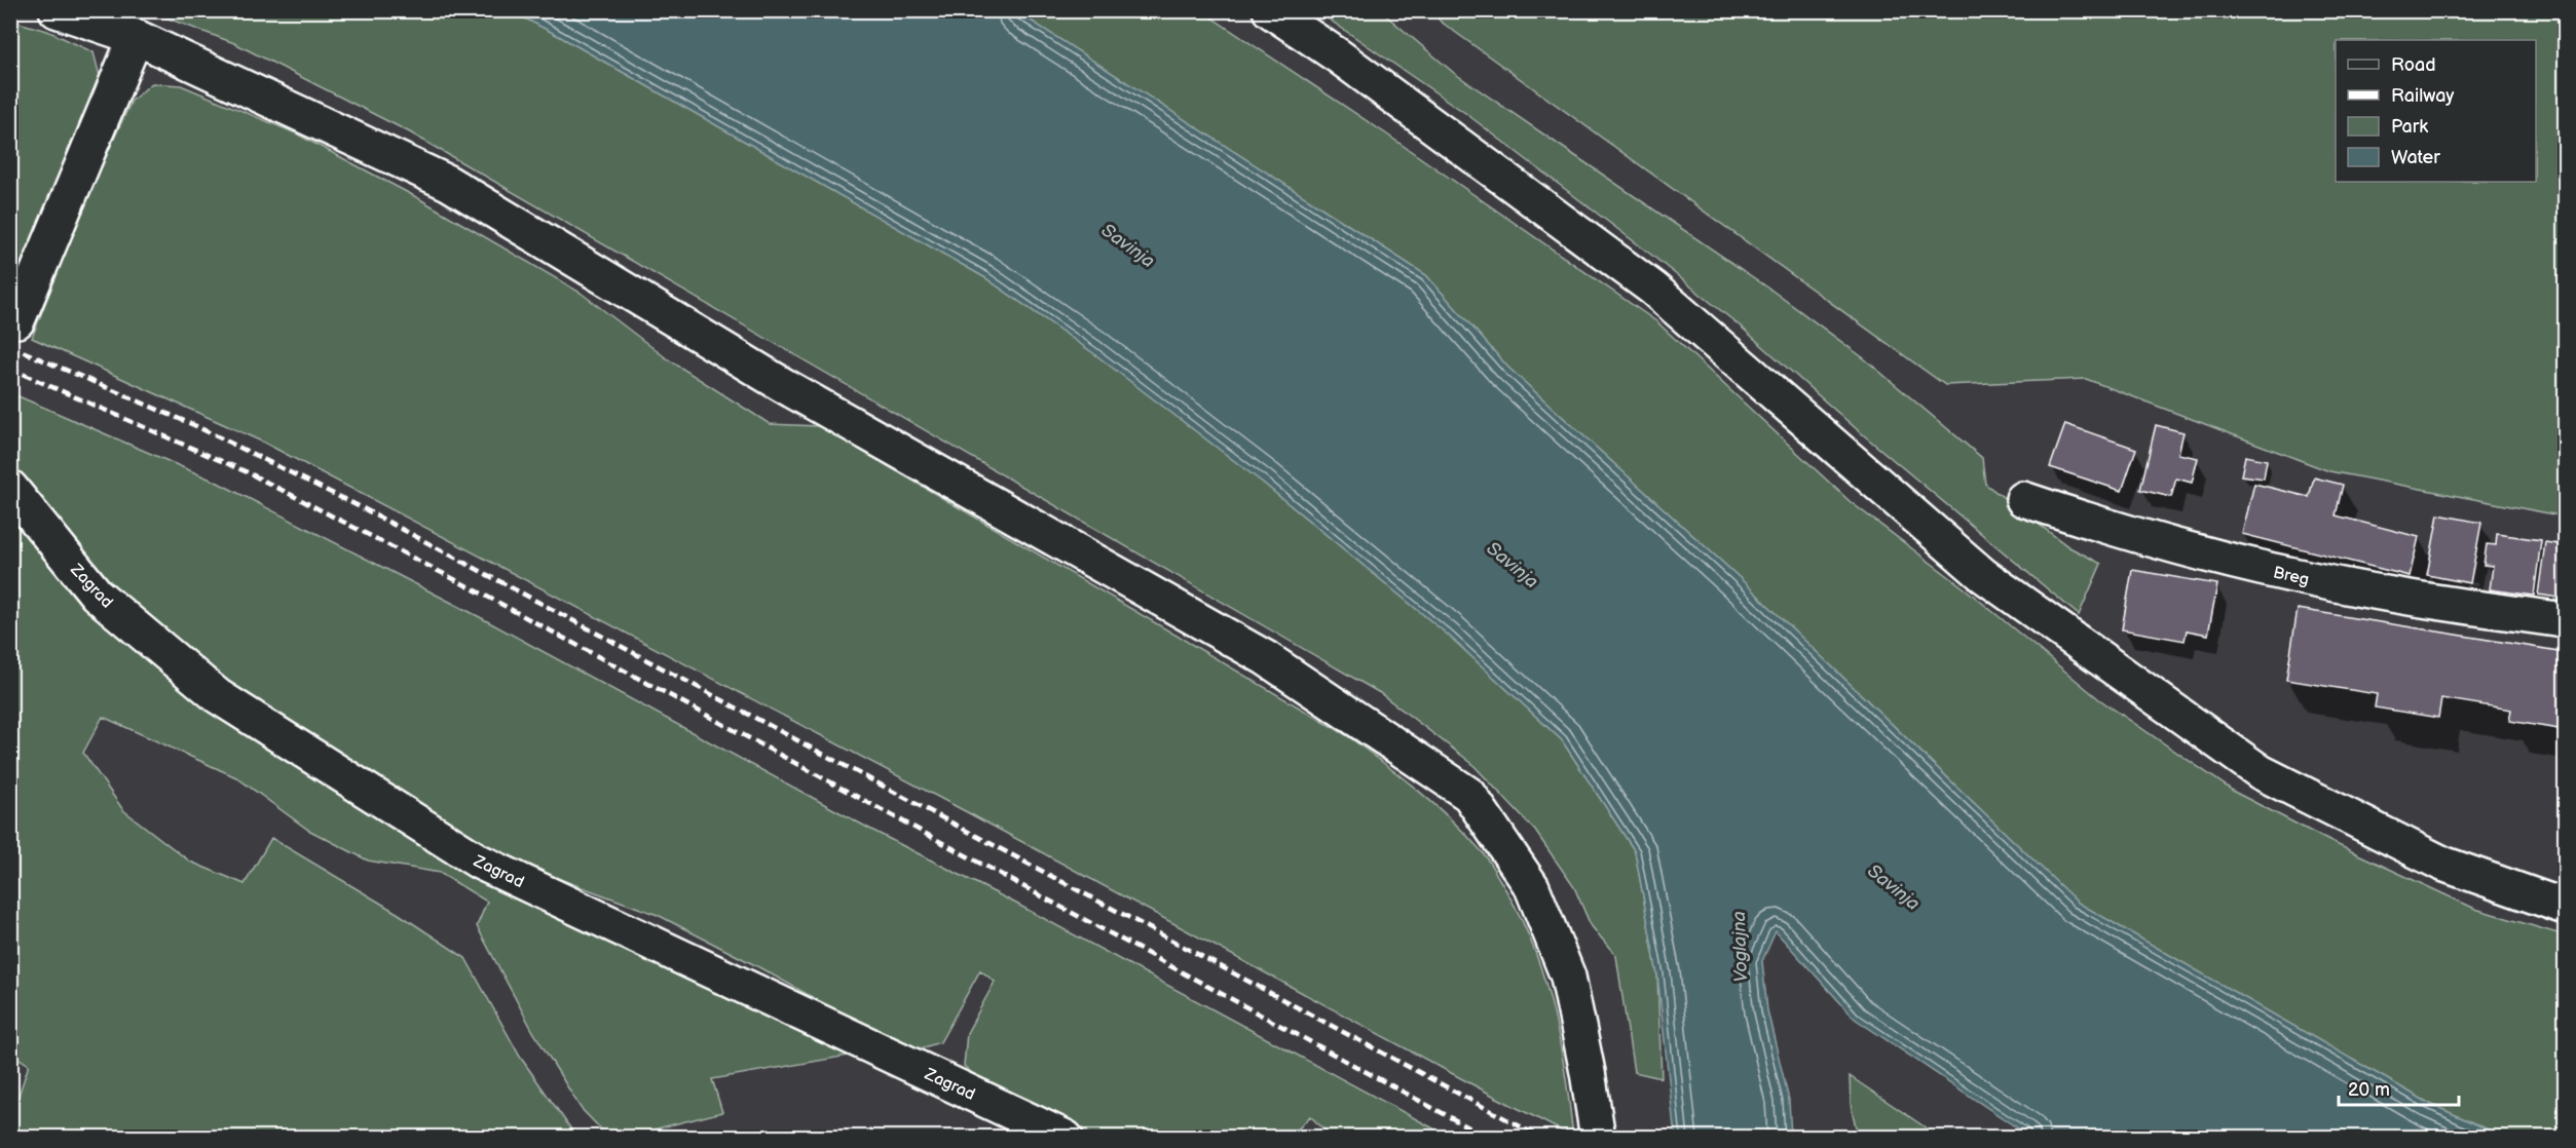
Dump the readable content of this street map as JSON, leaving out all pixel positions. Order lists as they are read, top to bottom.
{
  "streets": {
    "street": ["Breg", "Zagrad"]
  },
  "water": ["Savinja", "Voglajna"],
  "legend": [
    "Road",
    "Railway",
    "Park",
    "Water"
  ],
  "scale_bar": "20 m"
}
